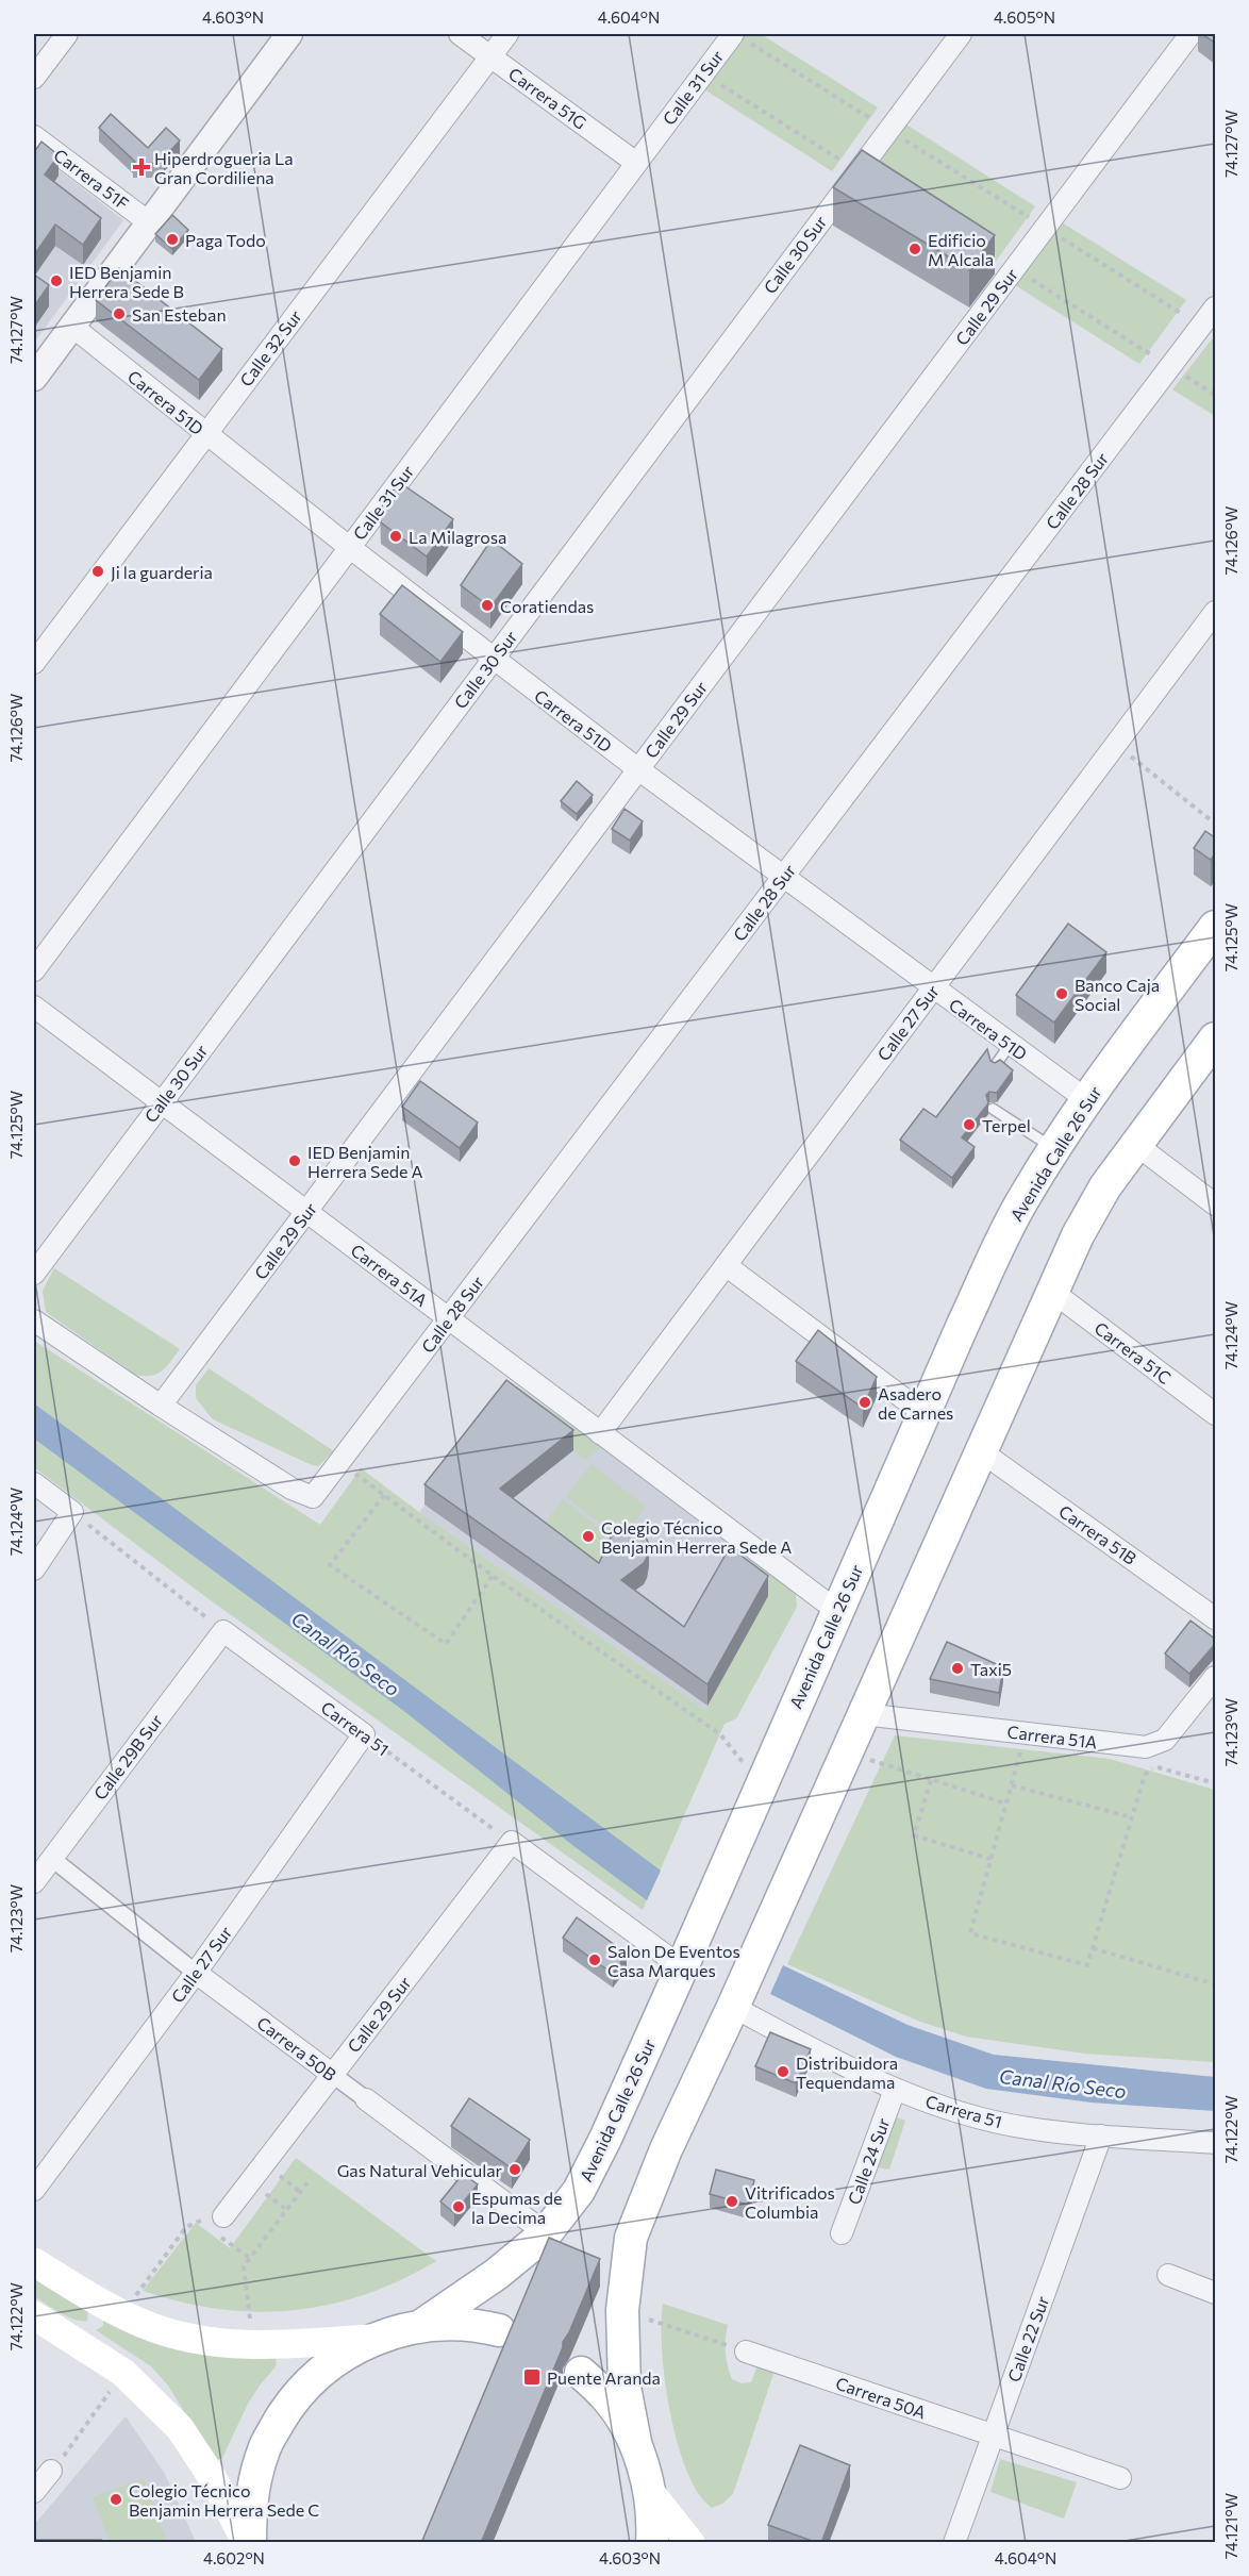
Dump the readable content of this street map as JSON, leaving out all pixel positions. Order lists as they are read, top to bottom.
{
  "streets": {
    "main road": ["Avenida Calle 26 Sur"],
    "street": [
      "Calle 31 Sur",
      "Carrera 51G",
      "Carrera 51F",
      "Calle 30 Sur",
      "Calle 29 Sur",
      "Calle 32 Sur",
      "Carrera 51D",
      "Calle 28 Sur",
      "Calle 27 Sur",
      "Carrera 51A",
      "Carrera 51C",
      "Carrera 51B",
      "Carrera 51",
      "Calle 29B Sur",
      "Carrera 50B",
      "Calle 24 Sur",
      "Calle 22 Sur",
      "Carrera 50A"
    ]
  },
  "crossings": [
    ["Calle 31 Sur", "Carrera 51G"],
    ["Calle 31 Sur", "Carrera 51D"],
    ["Carrera 51G", "Calle 32 Sur"],
    ["Calle 30 Sur", "Carrera 51D"],
    ["Calle 30 Sur", "Carrera 51A"],
    ["Calle 29 Sur", "Carrera 51D"],
    ["Calle 29 Sur", "Calle 28 Sur"],
    ["Calle 29 Sur", "Carrera 51A"],
    ["Calle 29 Sur", "Carrera 51"],
    ["Calle 29 Sur", "Carrera 50B"],
    ["Calle 32 Sur", "Carrera 51D"],
    ["Carrera 51D", "Calle 28 Sur"],
    ["Carrera 51D", "Calle 27 Sur"],
    ["Carrera 51D", "Avenida Calle 26 Sur"],
    ["Calle 28 Sur", "Carrera 51A"],
    ["Calle 27 Sur", "Carrera 51A"],
    ["Calle 27 Sur", "Carrera 51"],
    ["Calle 27 Sur", "Carrera 50B"],
    ["Avenida Calle 26 Sur", "Carrera 51A"],
    ["Avenida Calle 26 Sur", "Carrera 50B"],
    ["Carrera 51", "Calle 29B Sur"],
    ["Carrera 51", "Calle 24 Sur"],
    ["Carrera 51", "Calle 22 Sur"],
    ["Calle 29B Sur", "Carrera 50B"],
    ["Calle 22 Sur", "Carrera 50A"]
  ],
  "water": ["Canal Río Seco"],
  "places": {
    "health": ["Hiperdrogueria La Gran Cordiliena"],
    "other": [
      "Paga Todo",
      "Edificio M Alcala",
      "IED Benjamin Herrera Sede B",
      "San Esteban",
      "La Milagrosa",
      "Ji la guarderia",
      "Coratiendas",
      "Banco Caja Social",
      "Terpel",
      "IED Benjamin Herrera Sede A",
      "Asadero de Carnes",
      "Colegio Técnico Benjamin Herrera Sede A",
      "Taxi5",
      "Salon De Eventos Casa Marques",
      "Distribuidora Tequendama",
      "Gas Natural Vehicular",
      "Vitrificados Columbia",
      "Espumas de la Decima",
      "Colegio Técnico Benjamin Herrera Sede C"
    ],
    "transit": ["Puente Aranda"]
  },
  "coordinates": [
    "4.603°N",
    "4.604°N",
    "4.605°N",
    "74.127°W",
    "74.126°W",
    "74.125°W",
    "74.124°W",
    "74.123°W",
    "74.122°W",
    "74.121°W",
    "4.602°N"
  ]
}
